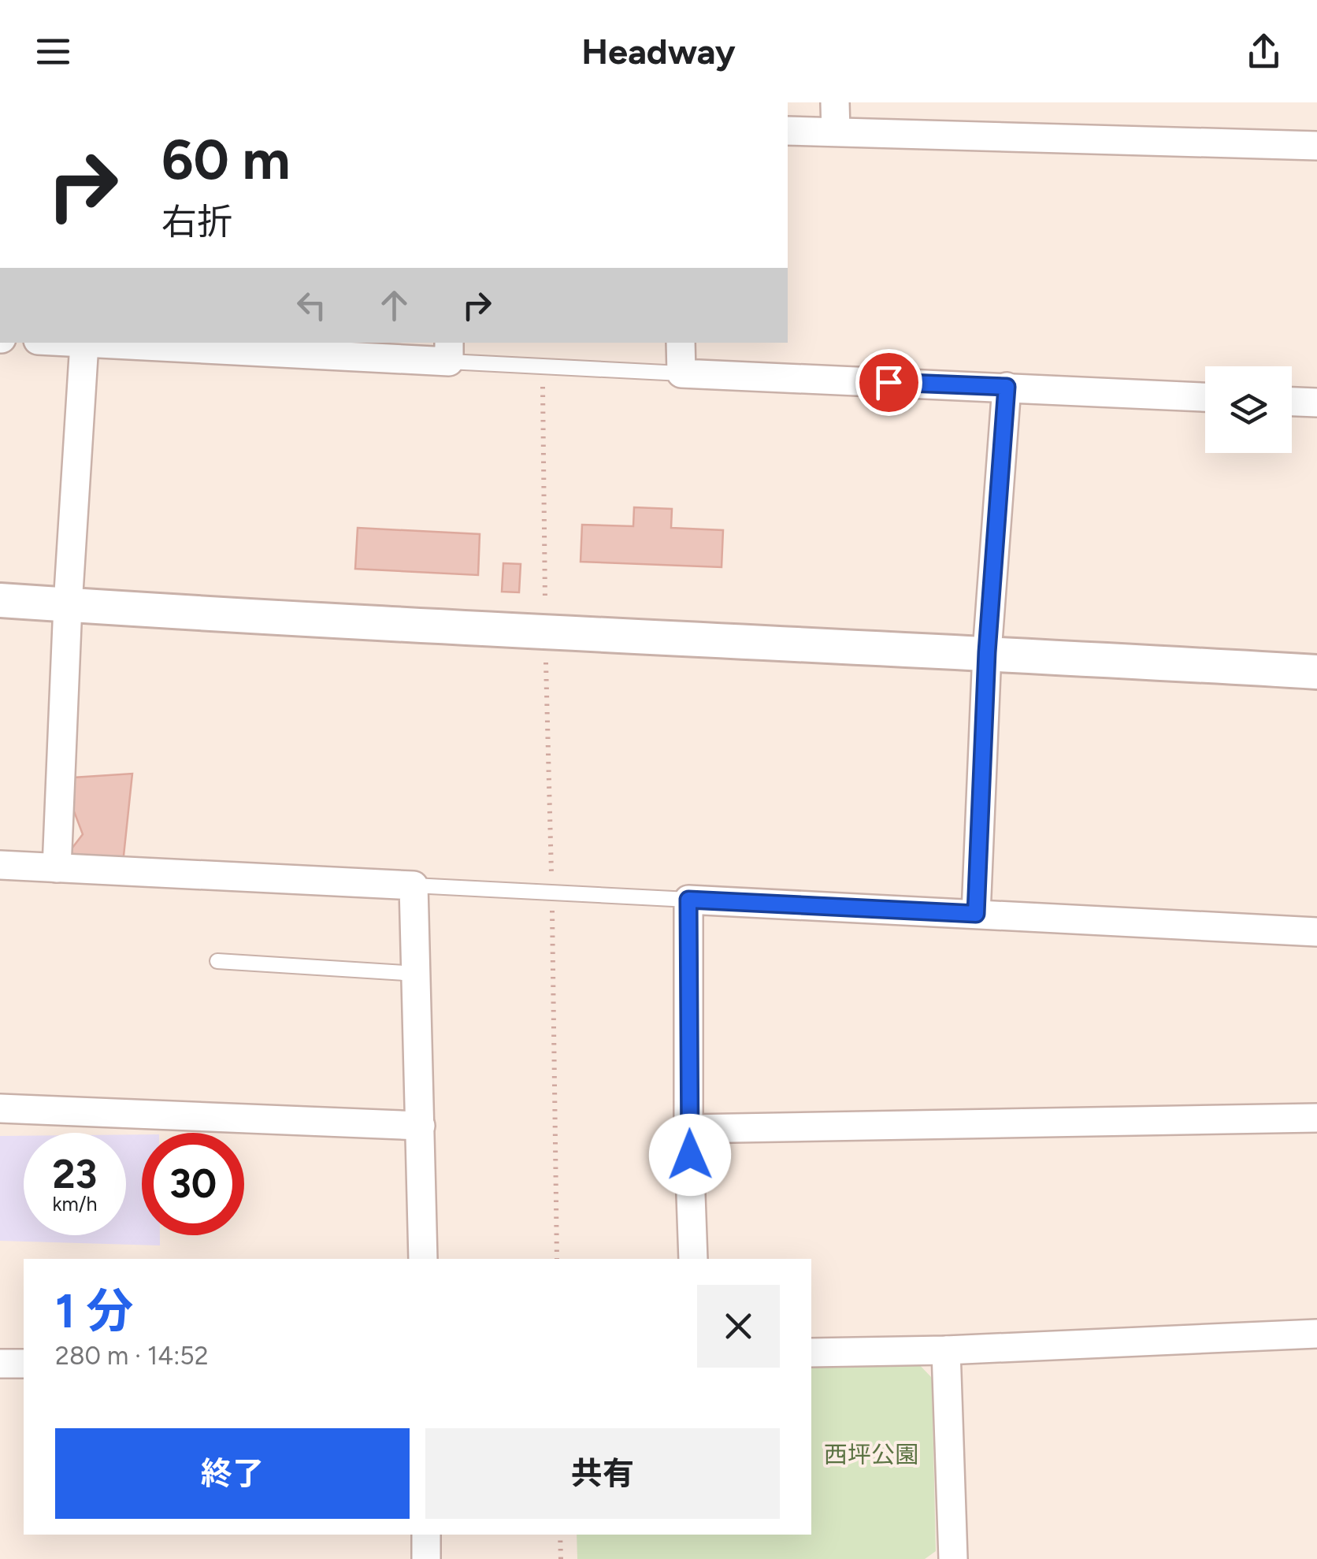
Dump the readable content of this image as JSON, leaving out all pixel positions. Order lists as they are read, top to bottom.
{
  "parks": ["西坪公園"],
  "page": {
    "header": "Headway",
    "turn": ["60 m", "右折"],
    "speed": "23 km/h",
    "limit": "30",
    "heading": ["1 分", "280 m · 14:52"],
    "buttons": ["終了", "共有"]
  }
}
